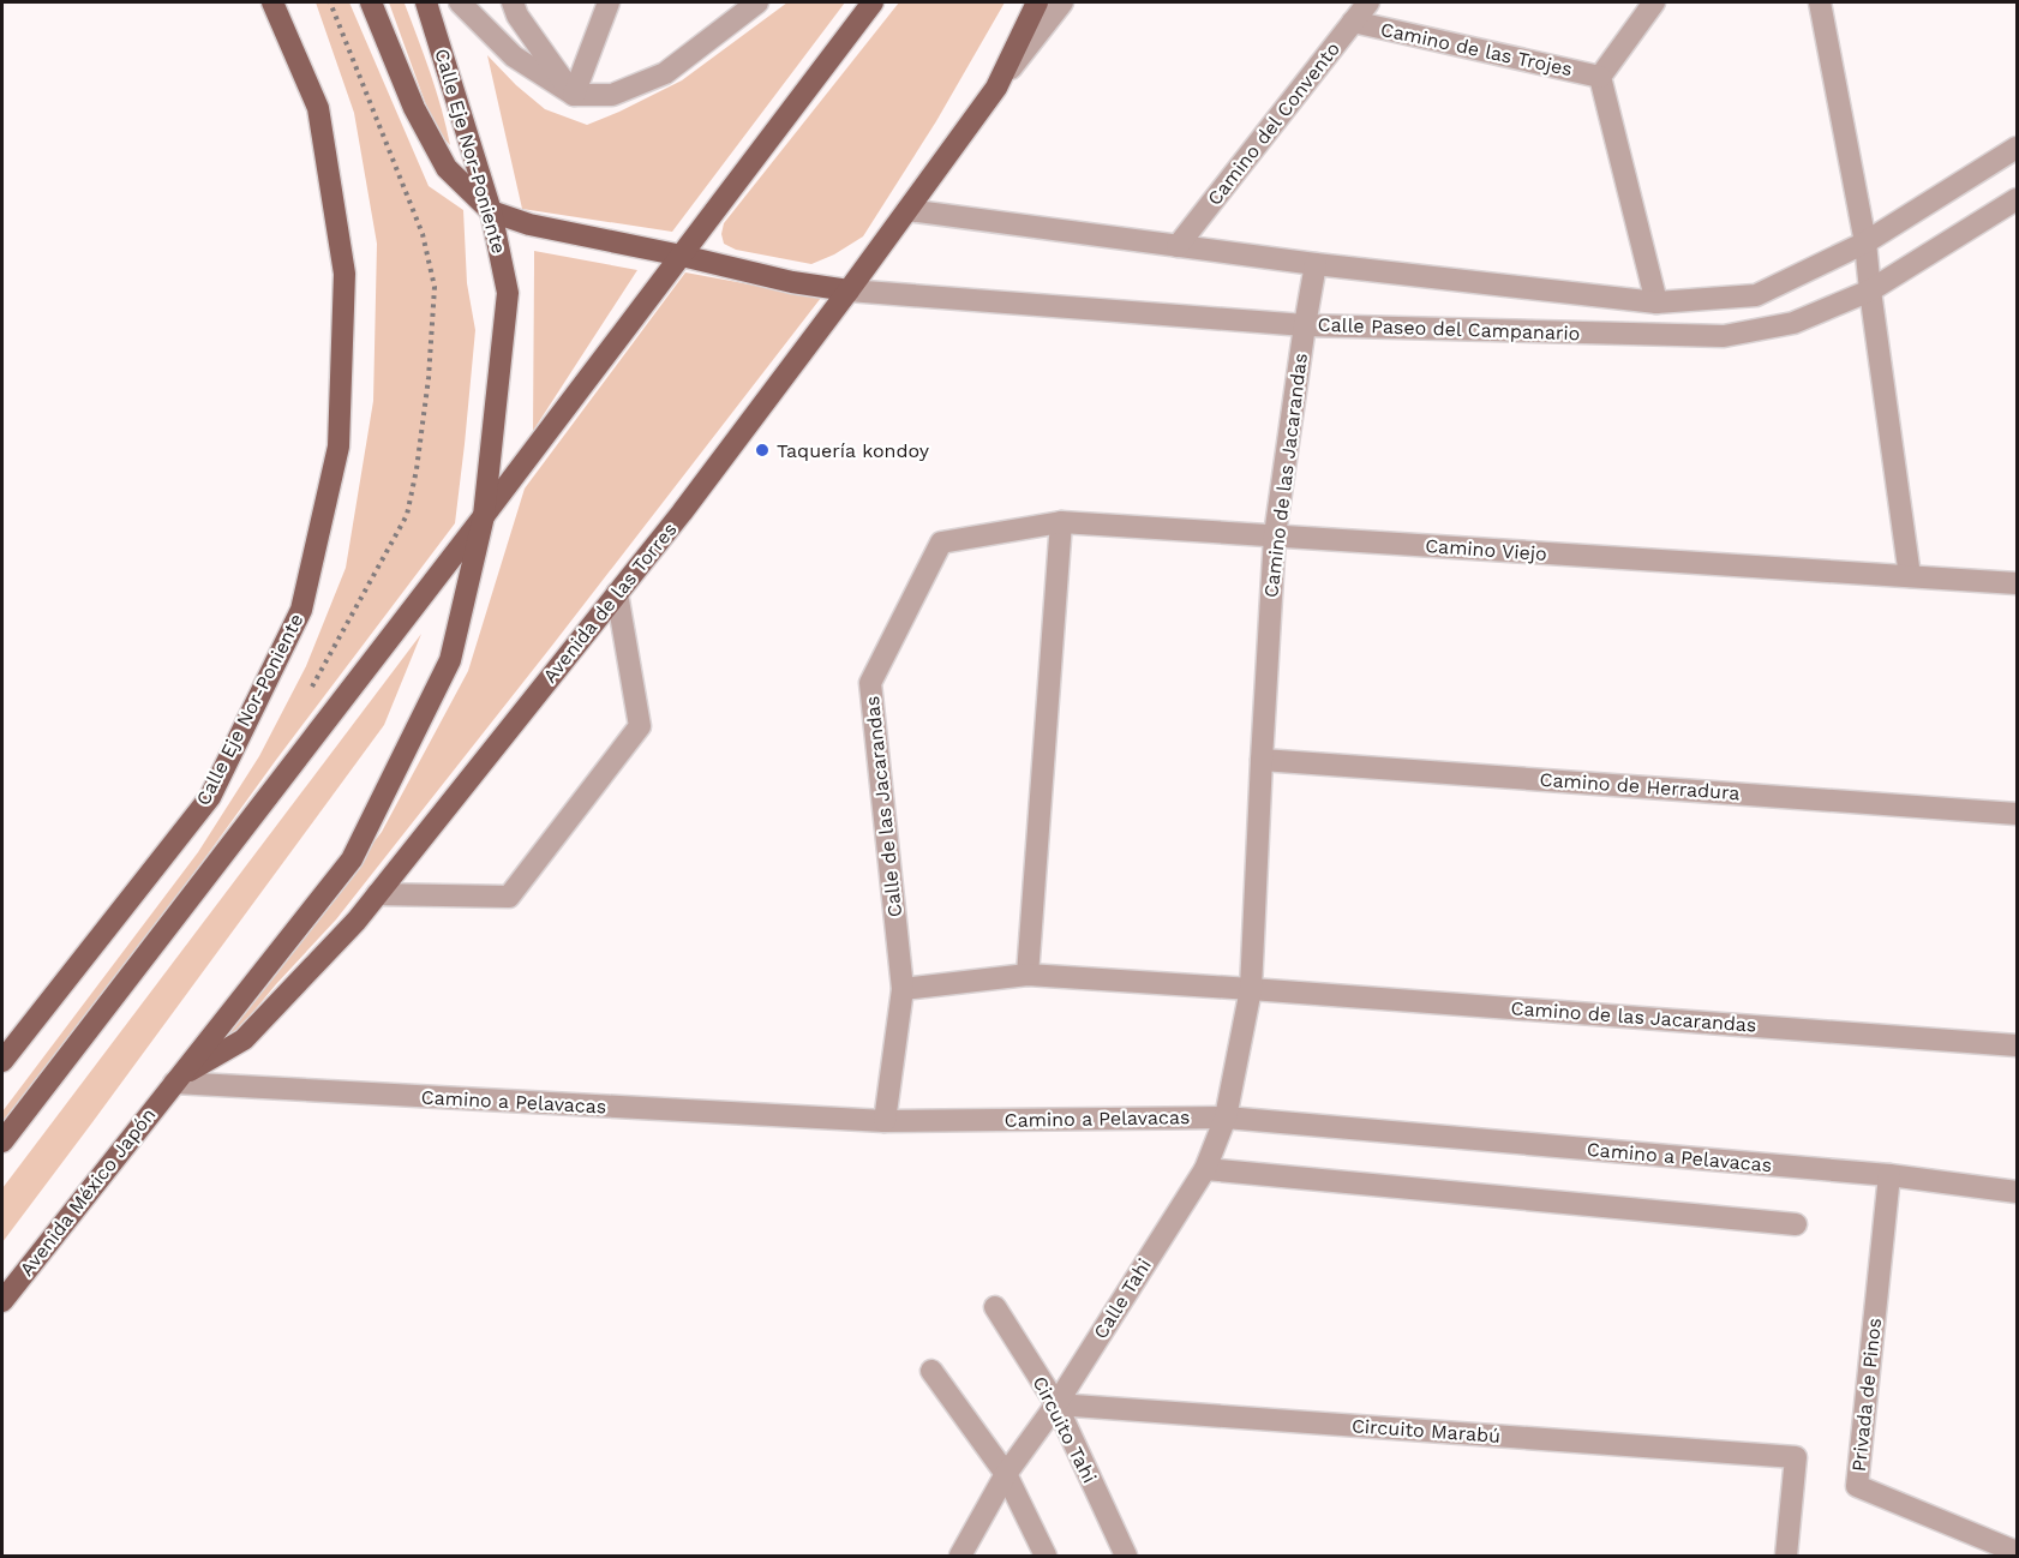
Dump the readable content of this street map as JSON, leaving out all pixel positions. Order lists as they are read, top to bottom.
{
  "streets": {
    "main road": ["Calle Eje Nor-Poniente", "Avenida de las Torres", "Avenida México Japón"],
    "street": [
      "Camino de las Trojes",
      "Camino del Convento",
      "Calle Paseo del Campanario",
      "Camino de las Jacarandas",
      "Camino Viejo",
      "Camino de Herradura",
      "Calle de las Jacarandas",
      "Camino a Pelavacas",
      "Calle Tahi",
      "Privada de Pinos",
      "Circuito Tahi",
      "Circuito Marabú"
    ]
  },
  "crossings": [
    ["Camino de las Trojes", "Camino del Convento"],
    ["Camino de las Trojes", "Calle Paseo del Campanario"],
    ["Camino del Convento", "Calle Paseo del Campanario"],
    ["Calle Eje Nor-Poniente", "Avenida de las Torres"],
    ["Calle Eje Nor-Poniente", "Camino a Pelavacas"],
    ["Calle Eje Nor-Poniente", "Avenida México Japón"],
    ["Calle Paseo del Campanario", "Camino de las Jacarandas"],
    ["Calle Paseo del Campanario", "Avenida de las Torres"],
    ["Camino de las Jacarandas", "Camino Viejo"],
    ["Camino de las Jacarandas", "Camino de Herradura"],
    ["Camino de las Jacarandas", "Calle de las Jacarandas"],
    ["Camino de las Jacarandas", "Camino a Pelavacas"],
    ["Camino de las Jacarandas", "Calle Tahi"],
    ["Camino Viejo", "Calle de las Jacarandas"],
    ["Avenida de las Torres", "Camino a Pelavacas"],
    ["Avenida de las Torres", "Avenida México Japón"],
    ["Calle de las Jacarandas", "Camino a Pelavacas"],
    ["Camino a Pelavacas", "Avenida México Japón"],
    ["Camino a Pelavacas", "Calle Tahi"],
    ["Camino a Pelavacas", "Privada de Pinos"],
    ["Calle Tahi", "Circuito Tahi"],
    ["Calle Tahi", "Circuito Marabú"],
    ["Circuito Tahi", "Circuito Marabú"]
  ],
  "places": ["Taquería kondoy"]
}
